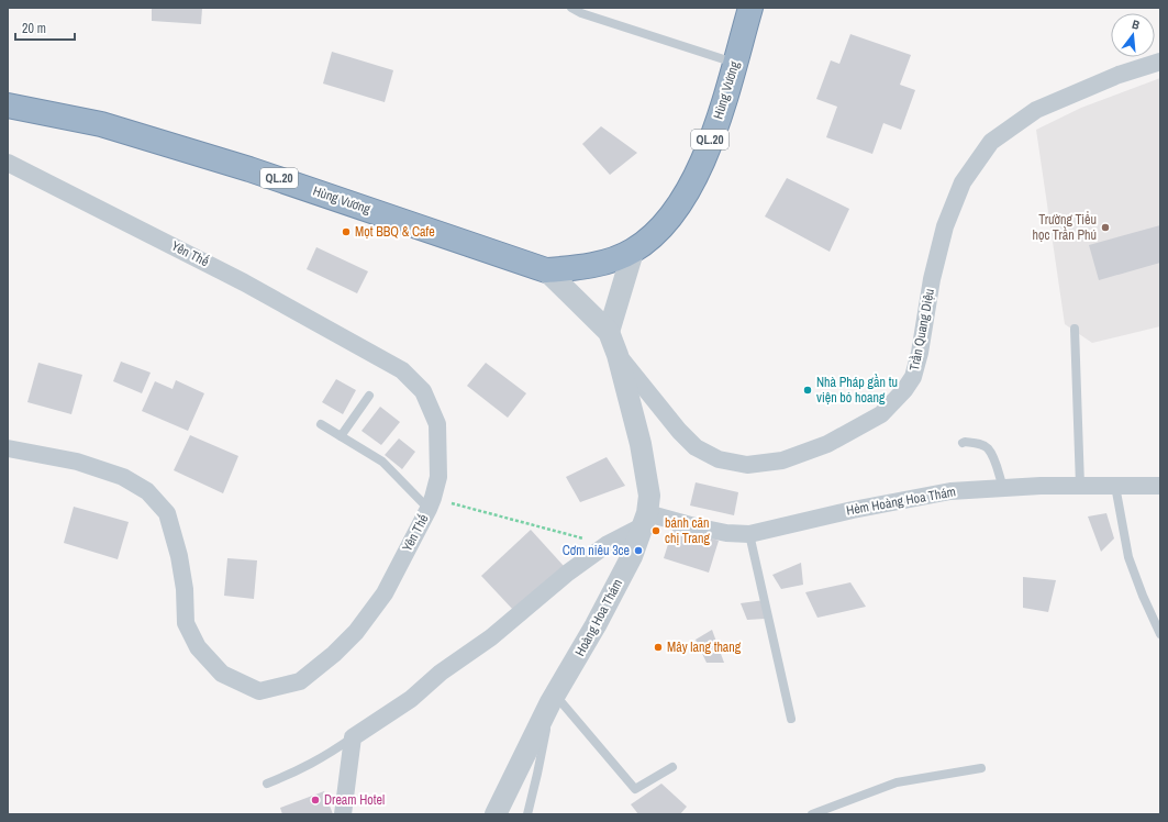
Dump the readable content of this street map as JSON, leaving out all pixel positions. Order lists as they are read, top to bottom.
{
  "streets": {
    "highway": ["Hùng Vương", "QL.20"],
    "street": [
      "Yên Thế",
      "Trần Quang Diệu",
      "Hẻm Hoàng Hoa Thám",
      "Hoàng Hoa Thám"
    ]
  },
  "crossings": [
    ["Trần Quang Diệu", "Hoàng Hoa Thám"],
    ["Hẻm Hoàng Hoa Thám", "Hoàng Hoa Thám"]
  ],
  "places": [
    "Trường Tiểu học Trần Phú",
    "Mọt BBQ & Cafe",
    "Nhà Pháp gần tu viện bỏ hoang",
    "bánh căn chị Trang",
    "Cơm niêu 3ce",
    "Mây lang thang",
    "Dream Hotel"
  ],
  "scale_bar": "20 m",
  "north": "top"
}
